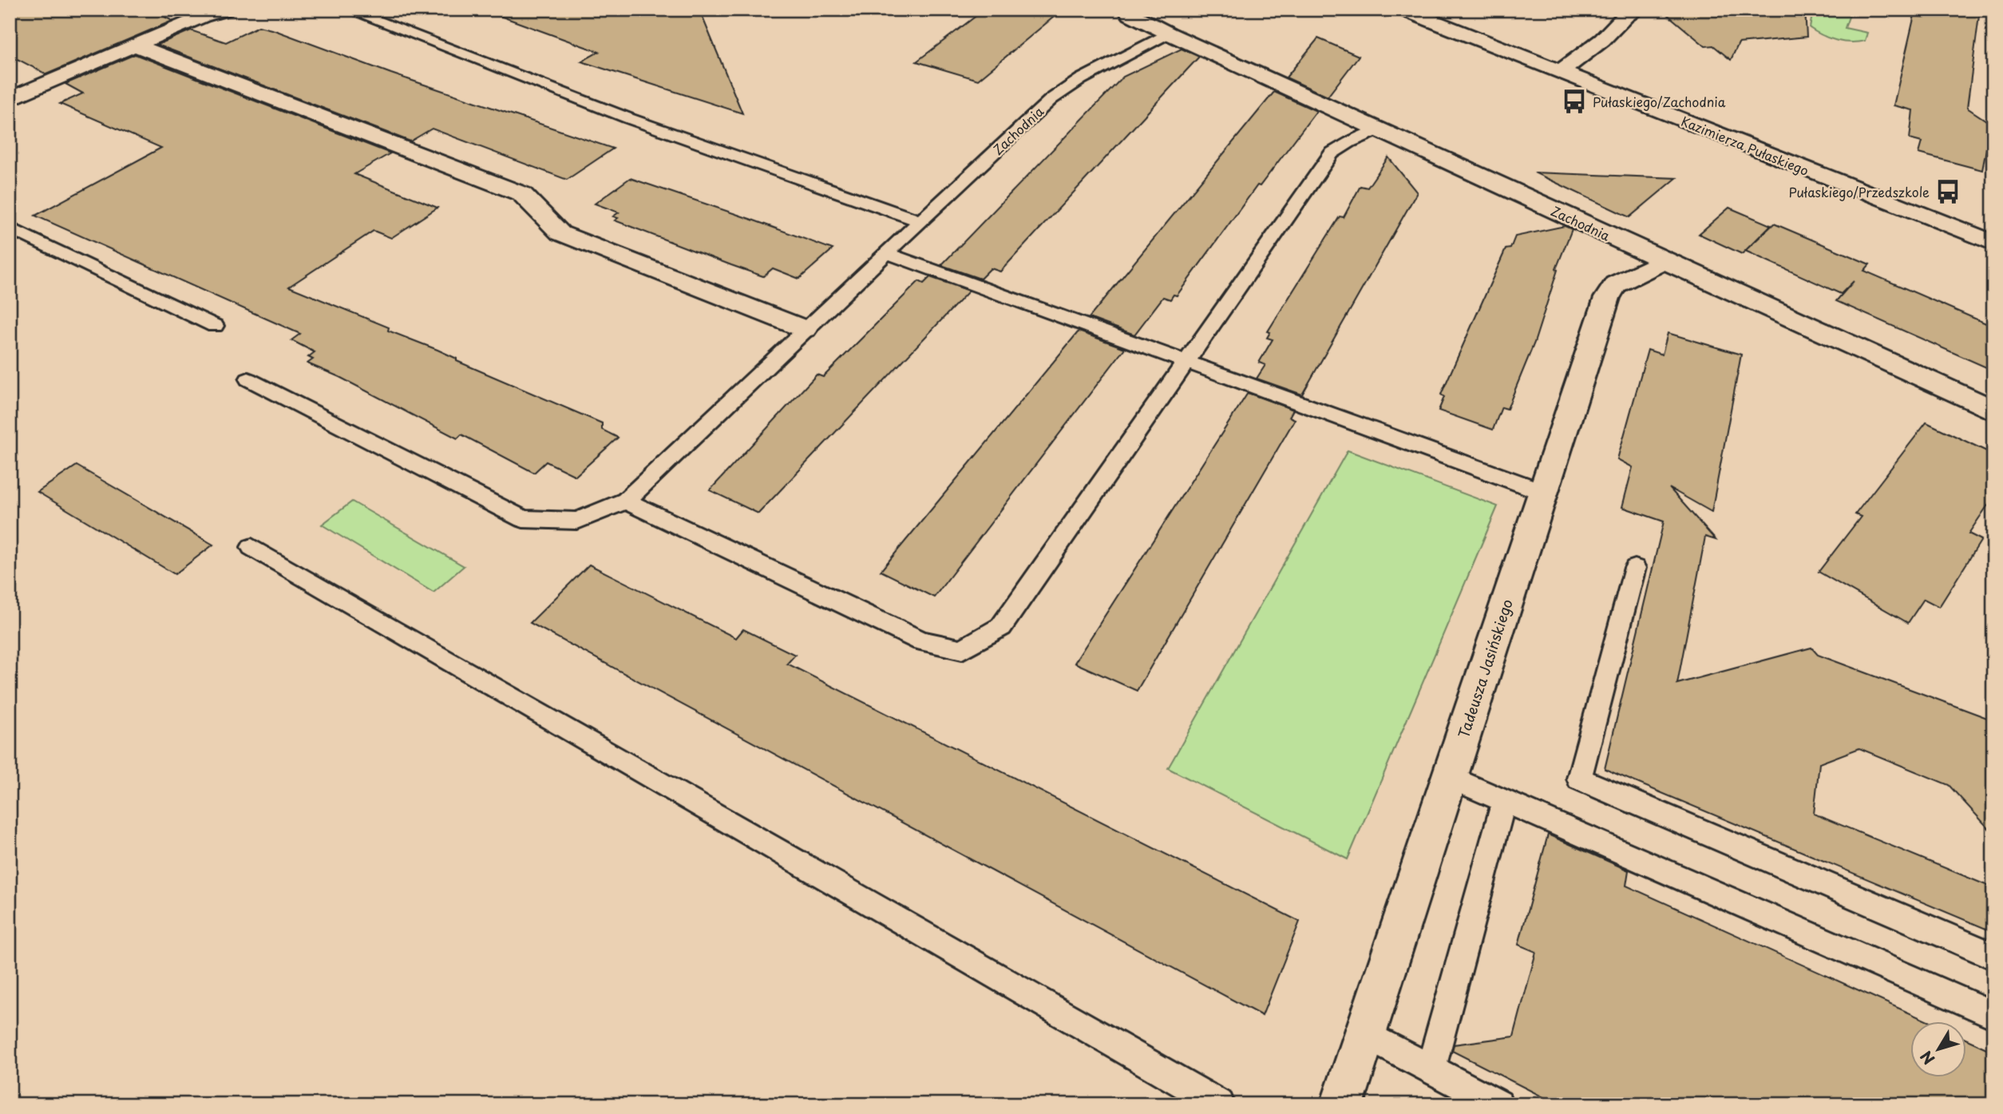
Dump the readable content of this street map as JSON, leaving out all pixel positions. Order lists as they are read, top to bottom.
{
  "streets": {
    "street": ["Zachodnia", "Kazimierza Pułaskiego", "Tadeusza Jasińskiego"]
  },
  "crossings": [
    ["Zachodnia", "Tadeusza Jasińskiego"]
  ],
  "places": {
    "bus stop": ["Pułaskiego/Zachodnia", "Pułaskiego/Przedszkole"]
  },
  "north": "bottom left"
}
